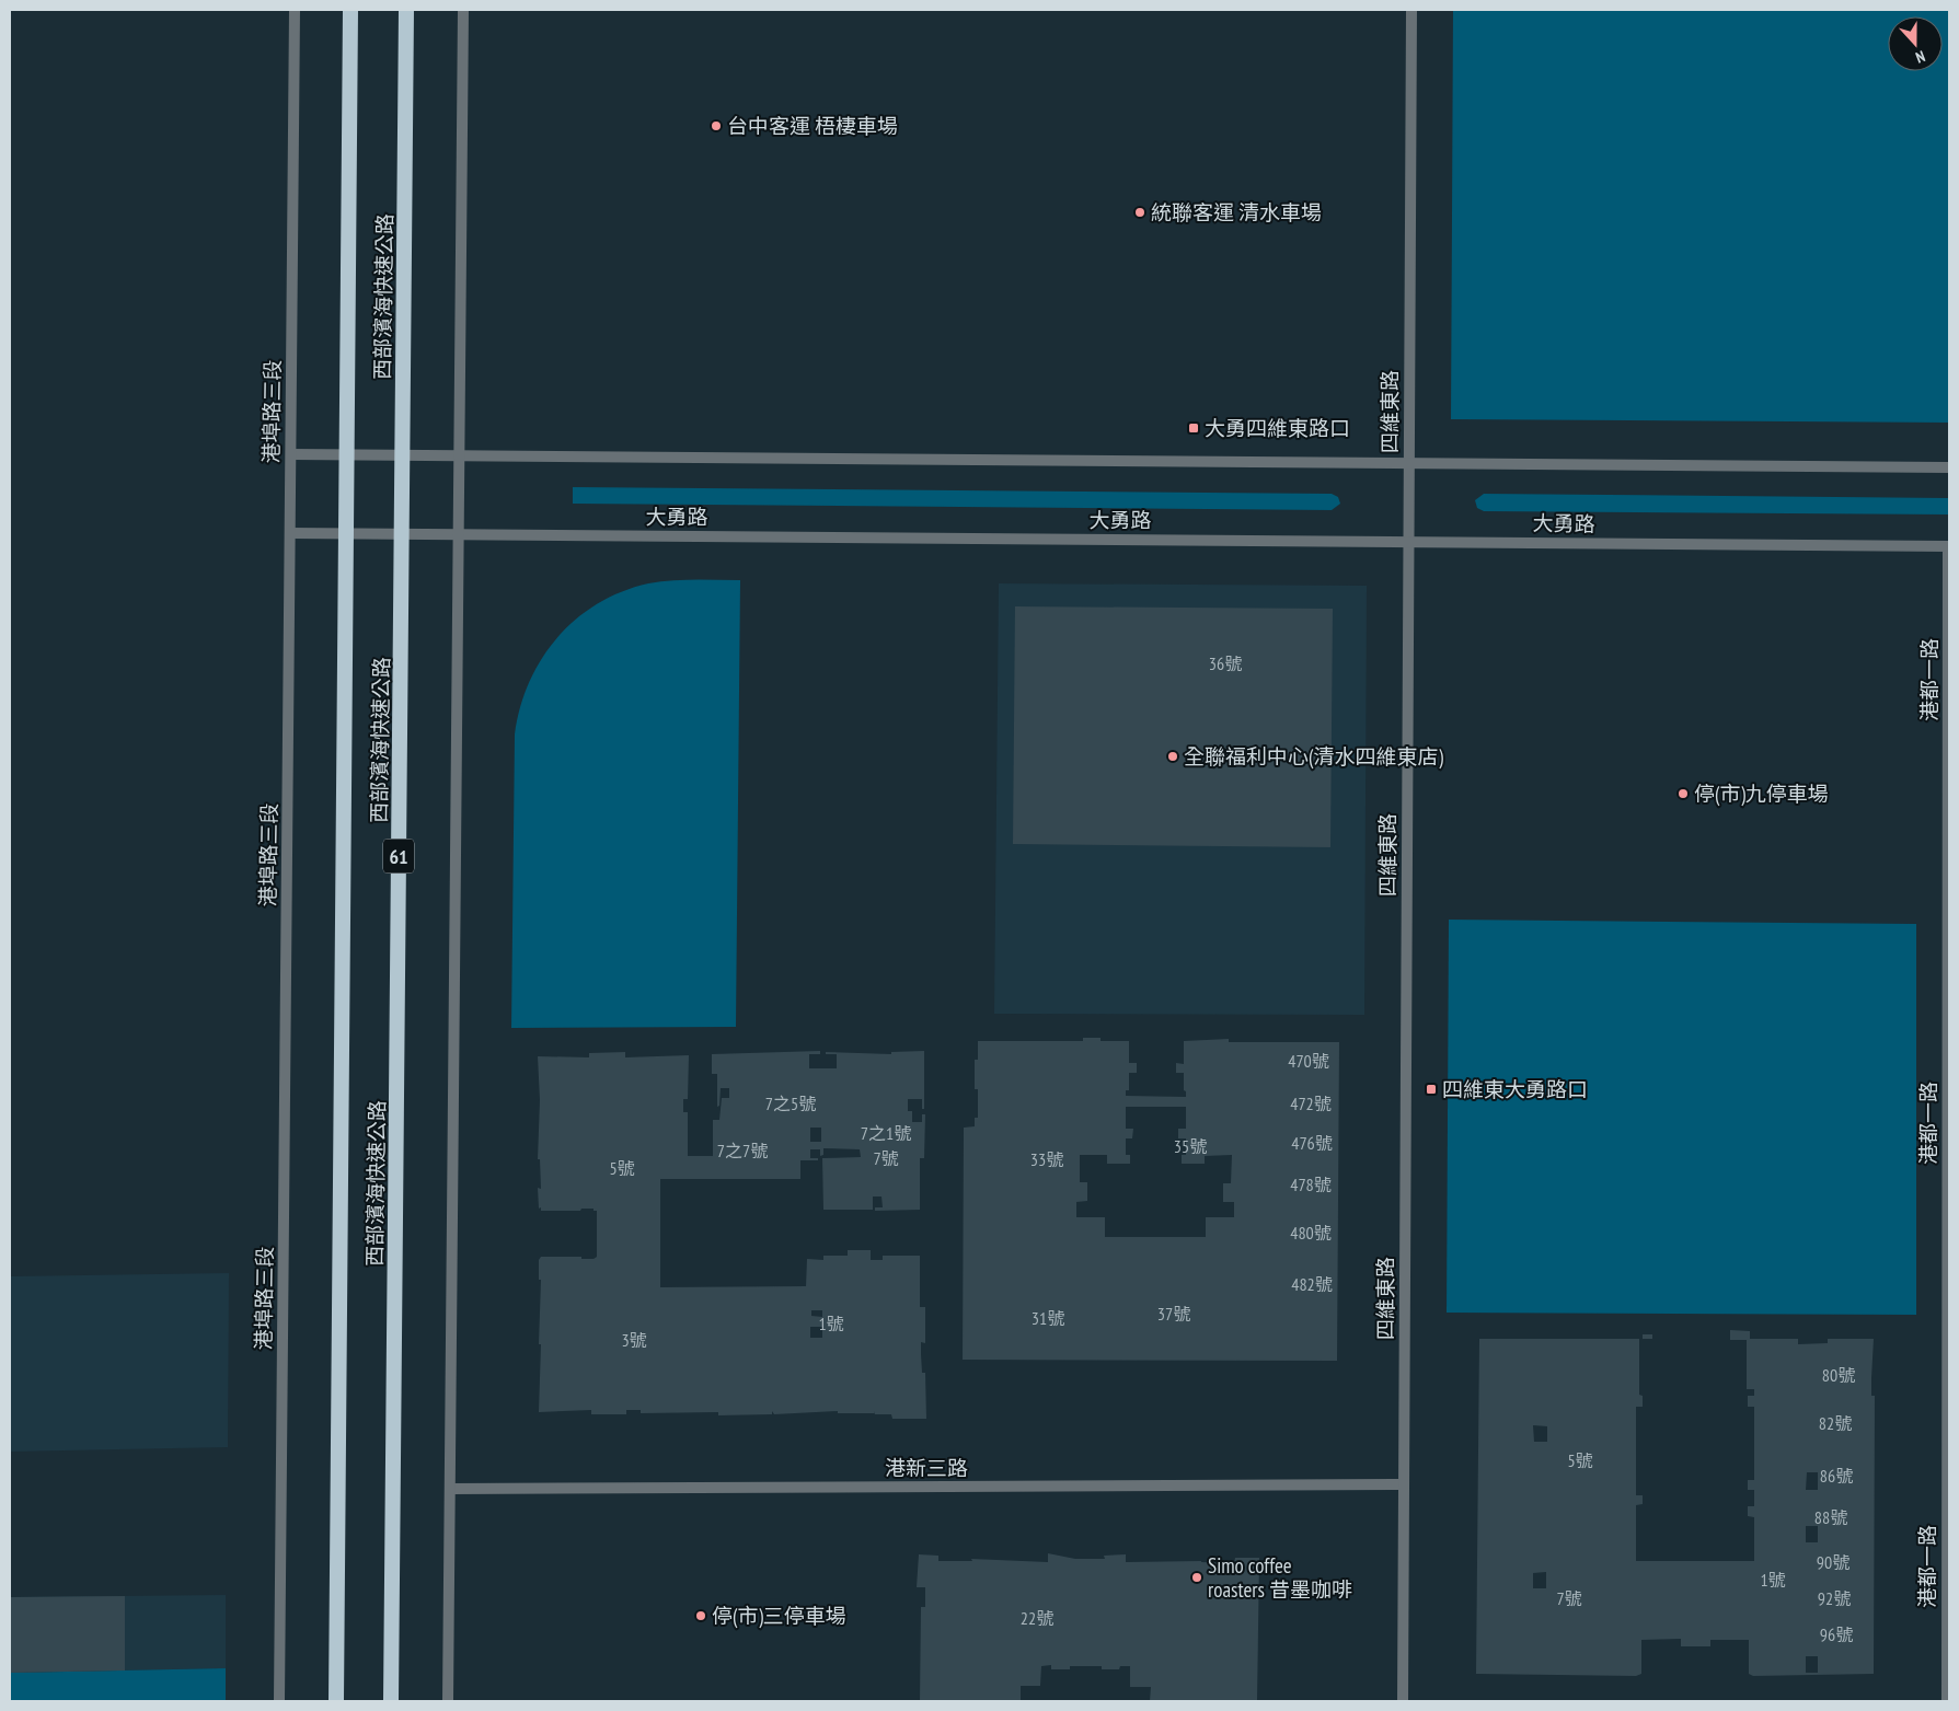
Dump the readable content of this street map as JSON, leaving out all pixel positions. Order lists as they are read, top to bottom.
{
  "streets": {
    "highway": ["西部濱海快速公路", "61"],
    "street": [
      "港埠路三段",
      "四維東路",
      "大勇路",
      "港都一路",
      "港新三路"
    ]
  },
  "crossings": [
    ["港埠路三段", "大勇路"],
    ["四維東路", "大勇路"],
    ["四維東路", "港新三路"],
    ["大勇路", "港都一路"]
  ],
  "places": {
    "other": [
      "台中客運 梧棲車場",
      "統聯客運 清水車場",
      "全聯福利中心(清水四維東店)",
      "停(市)九停車場",
      "Simo coffee roasters 昔墨咖啡",
      "停(市)三停車場"
    ],
    "transit": ["大勇四維東路口", "四維東大勇路口"]
  },
  "house_numbers": [
    "36號",
    "470號",
    "7之5號",
    "472號",
    "7之1號",
    "476號",
    "35號",
    "7之7號",
    "7號",
    "33號",
    "5號",
    "478號",
    "480號",
    "482號",
    "37號",
    "31號",
    "1號",
    "3號",
    "80號",
    "82號",
    "5號",
    "86號",
    "88號",
    "90號",
    "1號",
    "7號",
    "92號",
    "22號",
    "96號"
  ],
  "north": "bottom"
}
